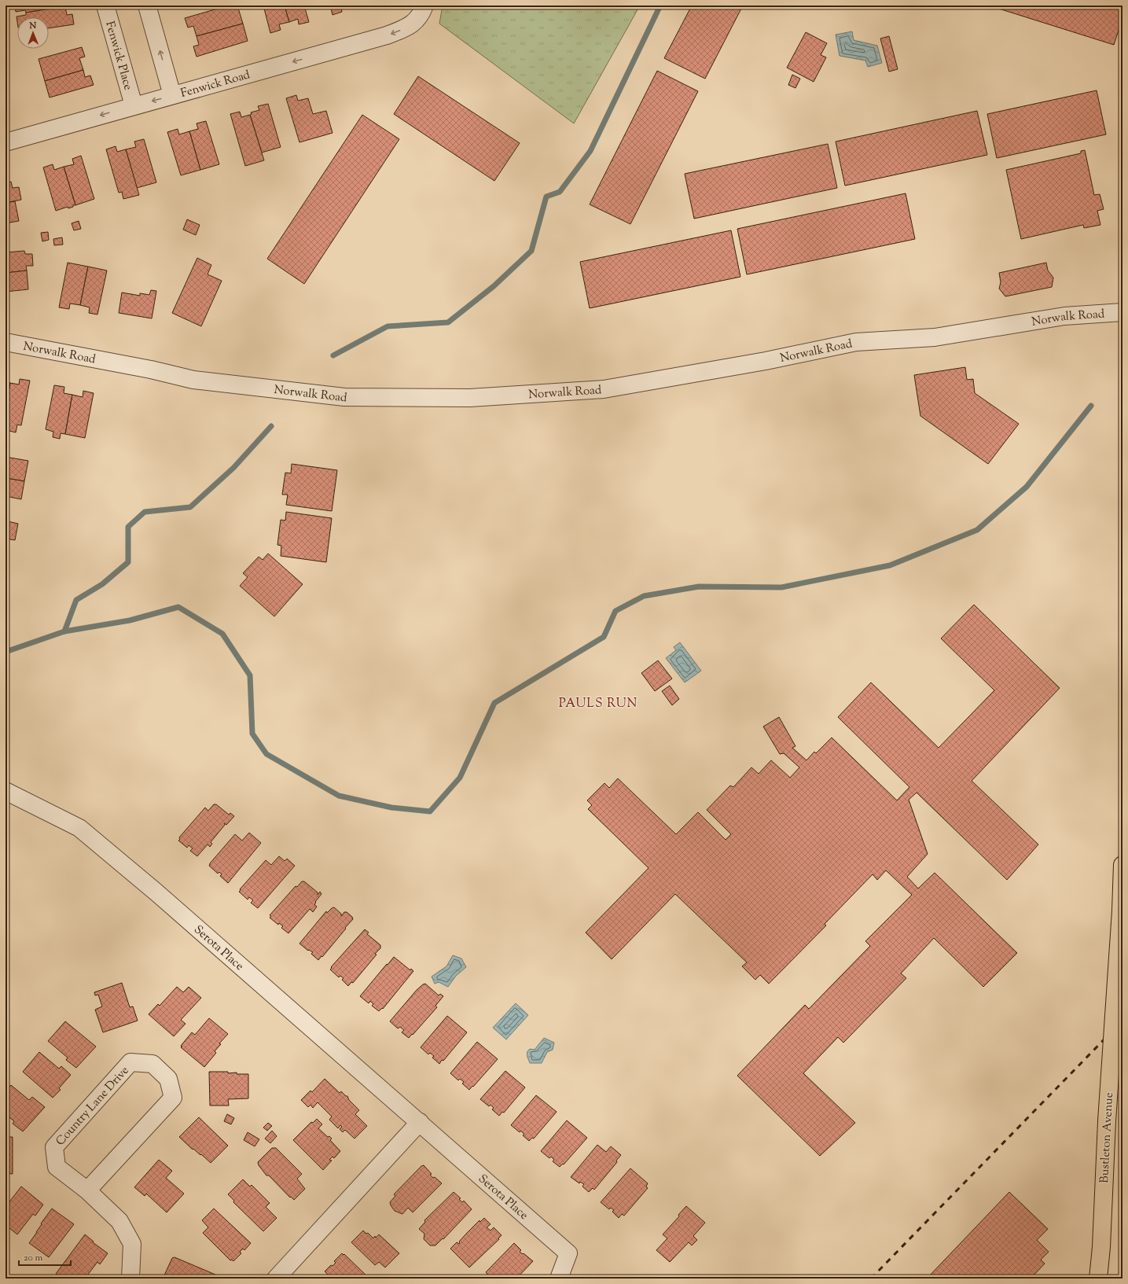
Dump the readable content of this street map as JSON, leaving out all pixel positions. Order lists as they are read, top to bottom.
{
  "streets": {
    "main road": ["Bustleton Avenue"],
    "street": [
      "Fenwick Place",
      "Fenwick Road",
      "Norwalk Road",
      "Serota Place",
      "Country Lane Drive"
    ]
  },
  "crossings": [
    ["Fenwick Place", "Fenwick Road"]
  ],
  "one_way": ["Fenwick Road"],
  "districts": ["PAULS RUN"],
  "scale_bar": "20 m",
  "north": "top"
}
